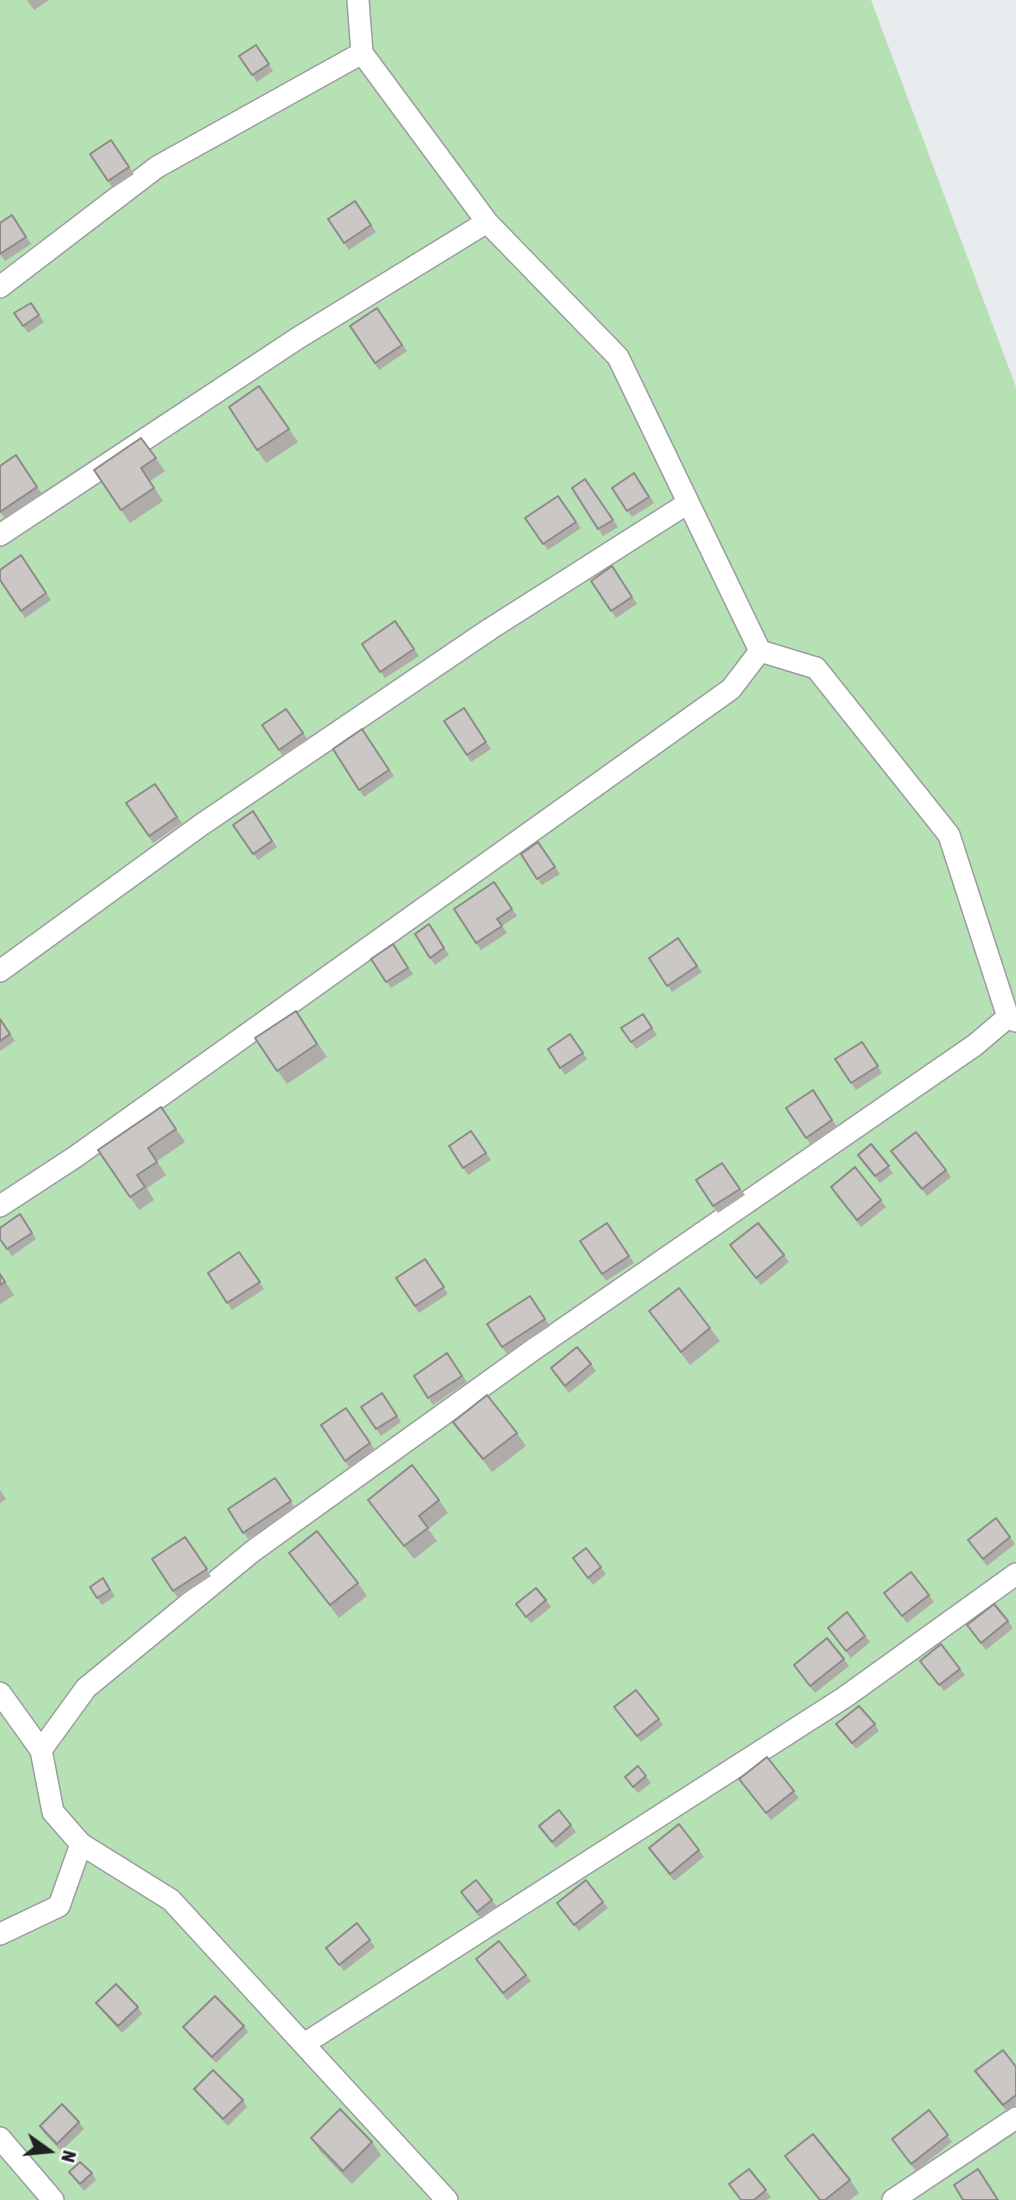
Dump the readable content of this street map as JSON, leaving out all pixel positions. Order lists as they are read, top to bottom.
{
  "north": "right"
}
